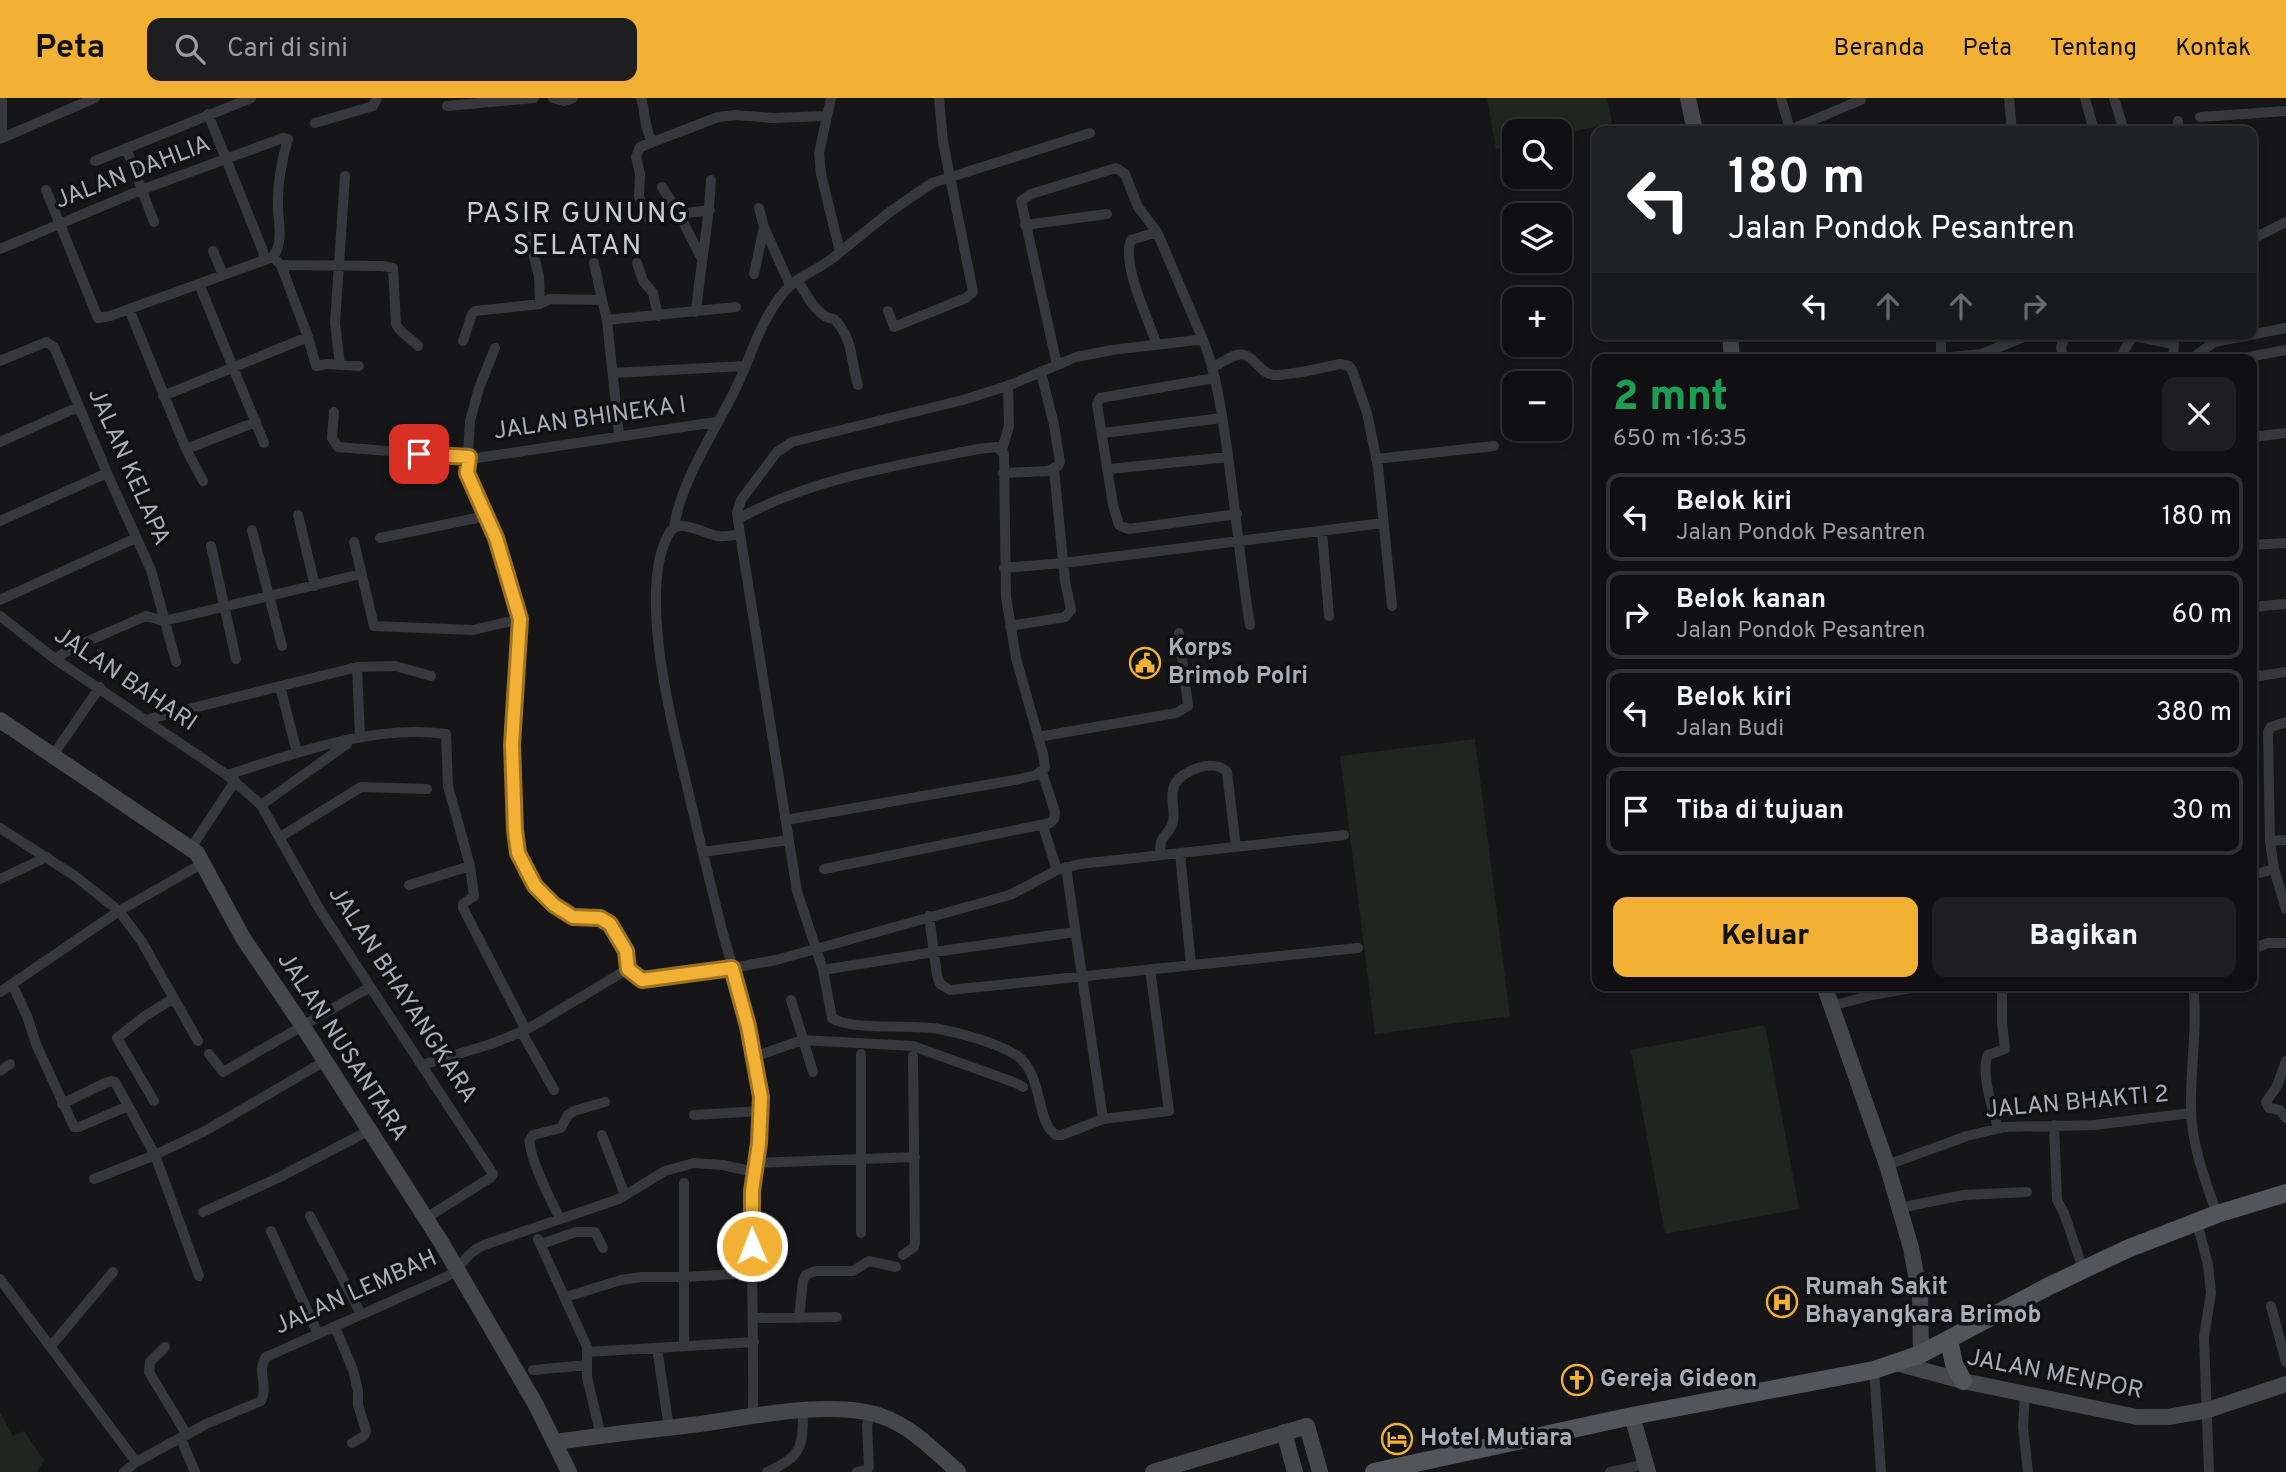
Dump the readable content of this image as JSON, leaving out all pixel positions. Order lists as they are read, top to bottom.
{
  "streets": {
    "street": [
      "JALAN DAHLIA",
      "JALAN BHINEKA I",
      "JALAN KELAPA",
      "JALAN BAHARI",
      "JALAN BHAYANGKARA",
      "JALAN NUSANTARA",
      "JALAN BHAKTI 2",
      "JALAN LEMBAH",
      "JALAN MENPOR"
    ]
  },
  "crossings": [
    ["JALAN BAHARI", "JALAN BHAYANGKARA"],
    ["JALAN BHAYANGKARA", "JALAN NUSANTARA"],
    ["JALAN NUSANTARA", "JALAN LEMBAH"]
  ],
  "districts": ["PASIR GUNUNG SELATAN"],
  "places": {
    "public building": ["Korps Brimob Polri"],
    "hospital": ["Rumah Sakit Bhayangkara Brimob"],
    "church": ["Gereja Gideon"],
    "hotel": ["Hotel Mutiara"]
  },
  "page": {
    "header": "Peta",
    "search": "Cari di sini",
    "nav": [
      "Beranda",
      "Peta",
      "Tentang",
      "Kontak"
    ],
    "map_buttons": ["+", "−"],
    "turn": ["180 m", "Jalan Pondok Pesantren"],
    "heading": ["2 mnt", "650 m · 16:35"],
    "list": [
      {
        "name": "Belok kiri",
        "note": "Jalan Pondok Pesantren",
        "value": "180 m"
      },
      {
        "name": "Belok kanan",
        "note": "Jalan Pondok Pesantren",
        "value": "60 m"
      },
      {
        "name": "Belok kiri",
        "note": "Jalan Budi",
        "value": "380 m"
      },
      {
        "name": "Tiba di tujuan",
        "value": "30 m"
      }
    ],
    "buttons": ["Keluar", "Bagikan"]
  }
}
